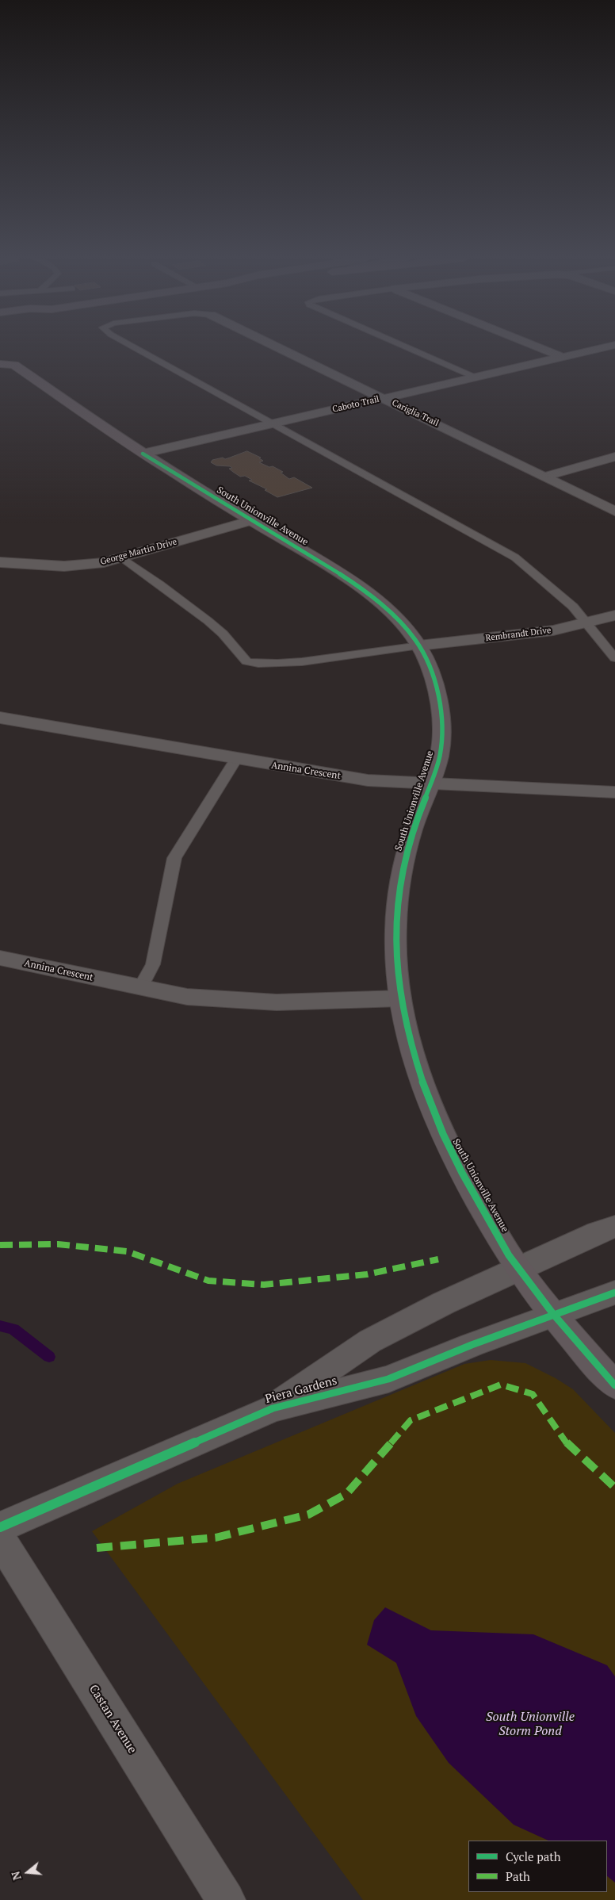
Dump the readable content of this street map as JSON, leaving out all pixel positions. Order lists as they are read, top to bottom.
{
  "streets": {
    "street": [
      "Caboto Trail",
      "Cariglia Trail",
      "South Unionville Avenue",
      "George Martin Drive",
      "Rembrandt Drive",
      "Annina Crescent",
      "Piera Gardens",
      "Castan Avenue"
    ]
  },
  "crossings": [
    ["Caboto Trail", "Cariglia Trail"],
    ["Caboto Trail", "South Unionville Avenue"],
    ["South Unionville Avenue", "George Martin Drive"],
    ["South Unionville Avenue", "Rembrandt Drive"],
    ["South Unionville Avenue", "Annina Crescent"],
    ["South Unionville Avenue", "Piera Gardens"]
  ],
  "water": ["South Unionville Storm Pond"],
  "legend": ["Cycle path", "Path"],
  "north": "left"
}
